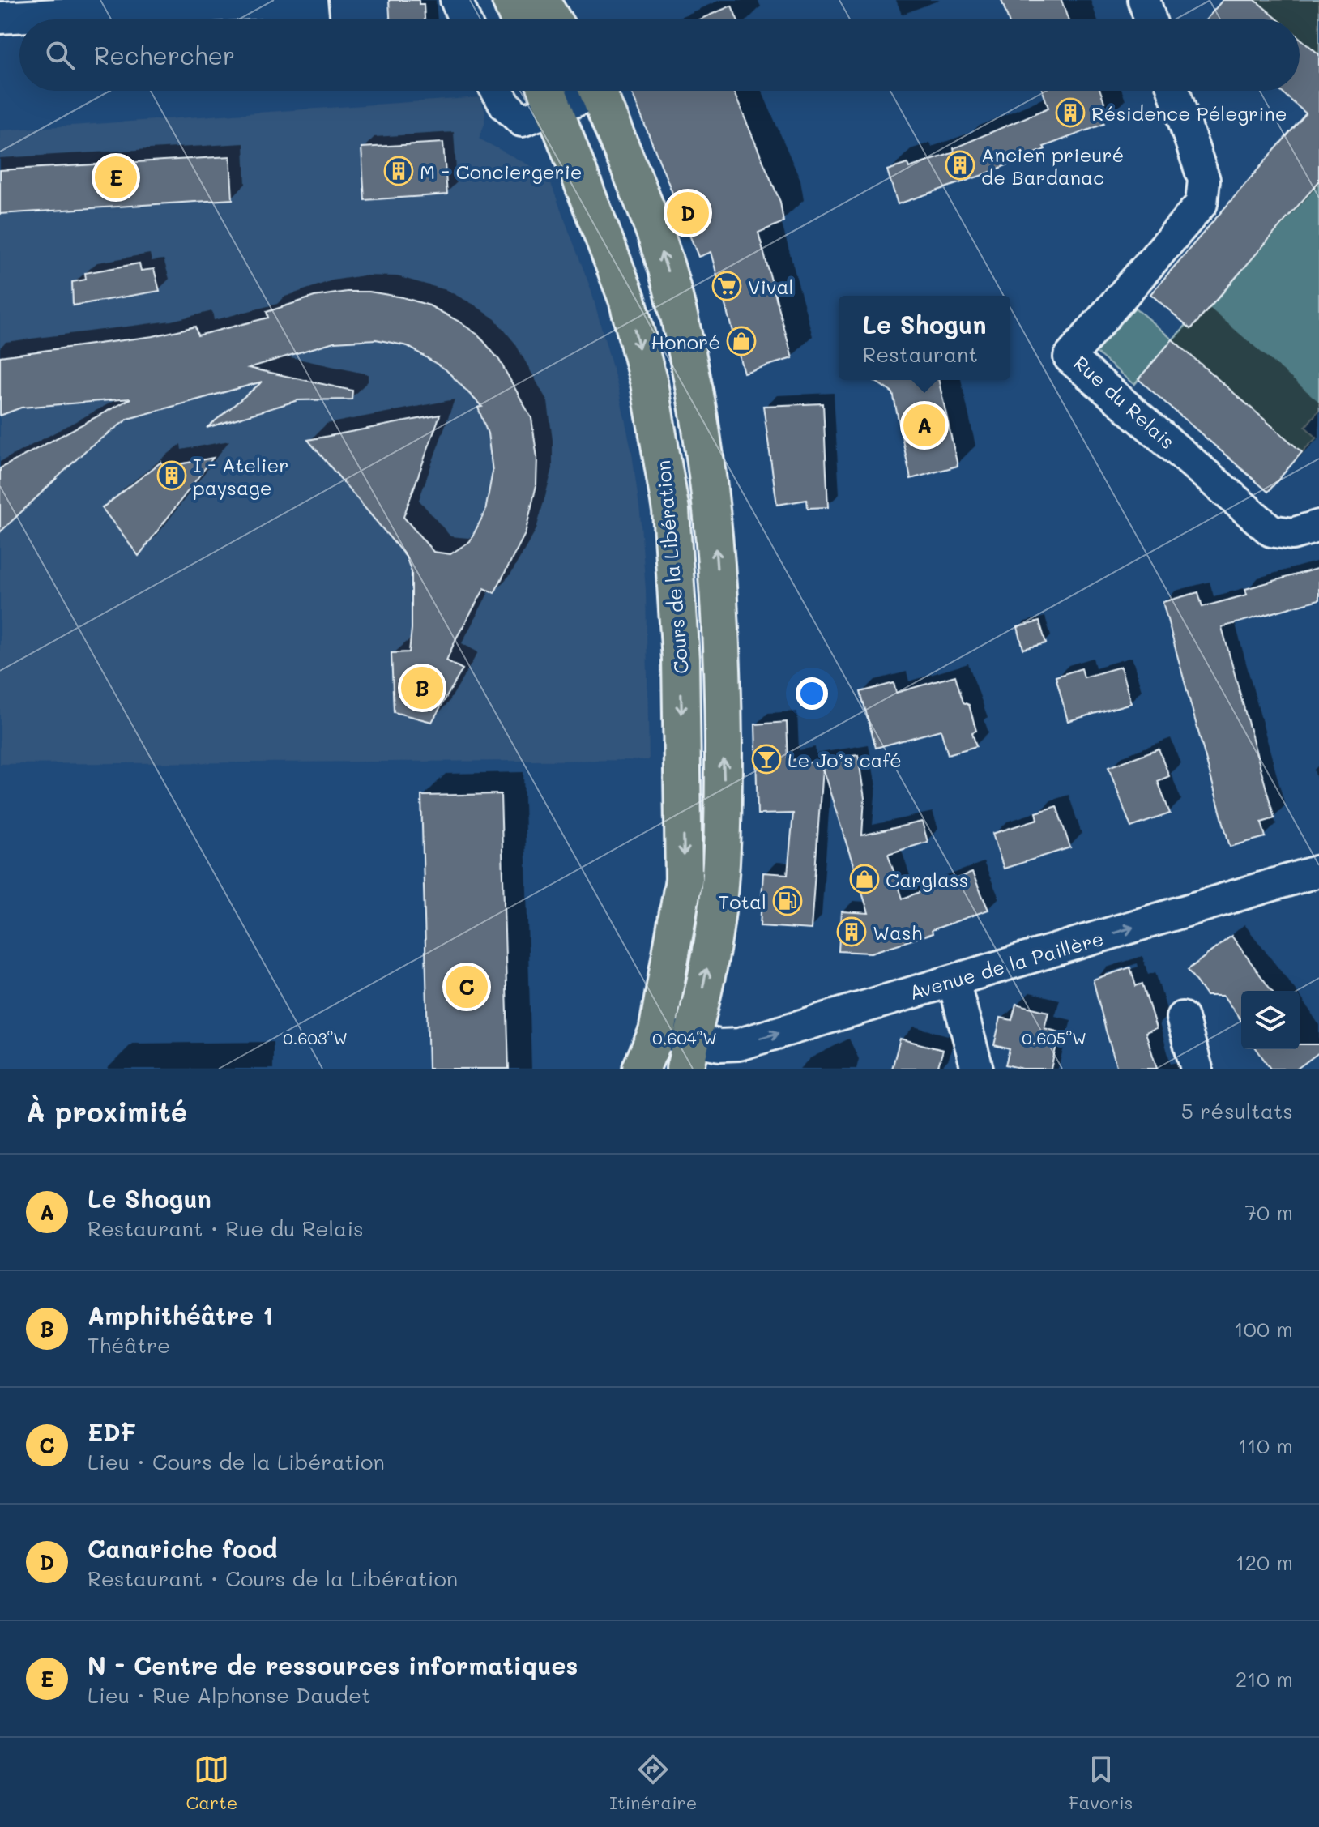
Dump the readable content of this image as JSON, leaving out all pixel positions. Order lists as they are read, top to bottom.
{
  "streets": {
    "main road": ["Cours de la Libération"],
    "street": ["Rue du Relais", "Avenue de la Paillère"]
  },
  "crossings": [
    ["Cours de la Libération", "Avenue de la Paillère"]
  ],
  "one_way": ["Avenue de la Paillère"],
  "places": {
    "building": [
      "Résidence Pélegrine",
      "Ancien prieuré de Bardanac",
      "M - Conciergerie",
      "I - Atelier paysage",
      "Wash"
    ],
    "supermarket": ["Vival"],
    "shop": ["Honoré", "Carglass"],
    "bar": ["Le Jo’s café"],
    "fuel station": ["Total"]
  },
  "page": {
    "search": "Rechercher",
    "pins": [
      "E",
      "D",
      "A",
      "B",
      "C"
    ],
    "popup": ["Le Shogun", "Restaurant"],
    "heading": ["À proximité", "5 résultats"],
    "list": [
      {
        "mark": "A",
        "name": "Le Shogun",
        "note": "Restaurant · Rue du Relais",
        "value": "70 m"
      },
      {
        "mark": "B",
        "name": "Amphithéâtre 1",
        "note": "Théâtre",
        "value": "100 m"
      },
      {
        "mark": "C",
        "name": "EDF",
        "note": "Lieu · Cours de la Libération",
        "value": "110 m"
      },
      {
        "mark": "D",
        "name": "Canariche food",
        "note": "Restaurant · Cours de la Libération",
        "value": "120 m"
      },
      {
        "mark": "E",
        "name": "N - Centre de ressources informatiques",
        "note": "Lieu · Rue Alphonse Daudet",
        "value": "210 m"
      }
    ],
    "nav": ["Carte", "Itinéraire", "Favoris"]
  },
  "coordinates": ["0.603°W", "0.604°W", "0.605°W"]
}
